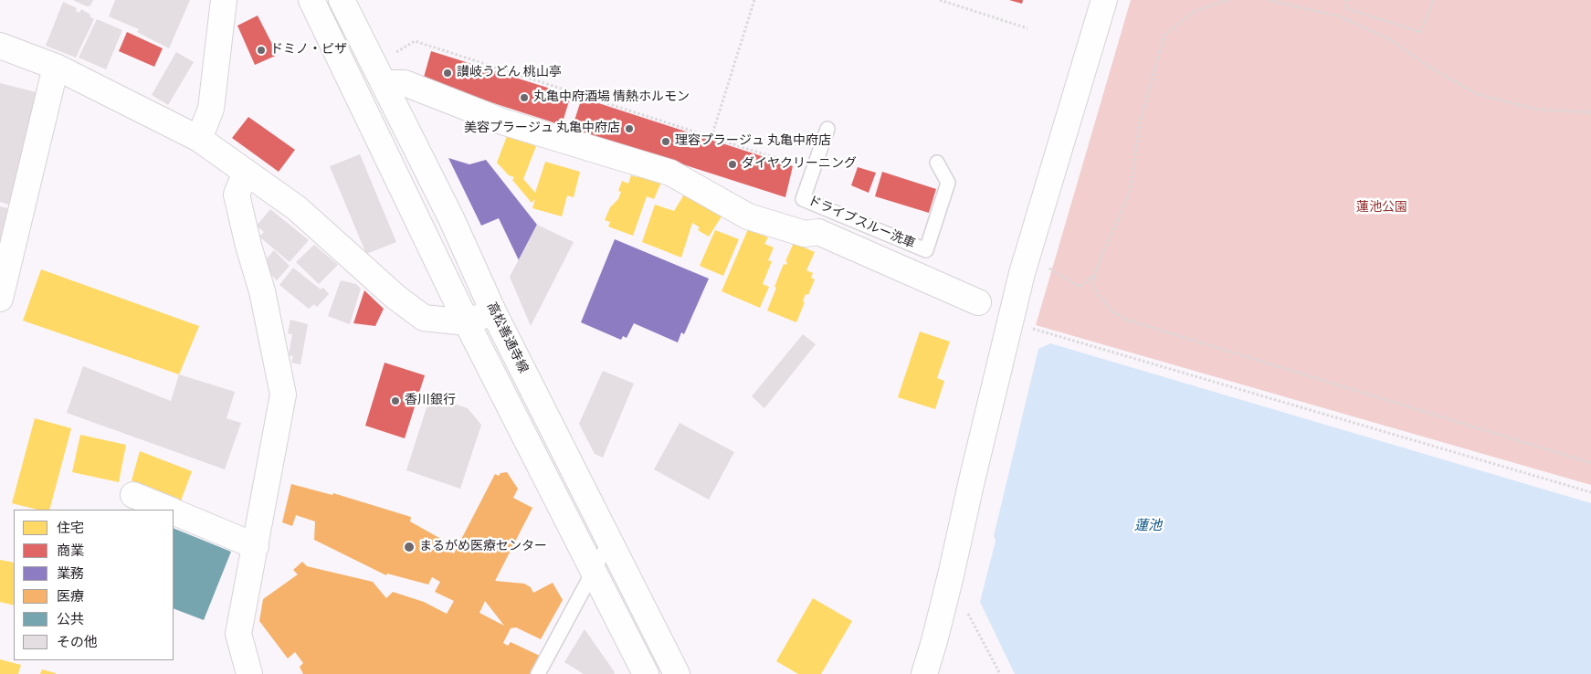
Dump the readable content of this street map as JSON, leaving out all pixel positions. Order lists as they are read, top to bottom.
{
  "streets": {
    "street": ["高松善通寺線"],
    "lane": ["ドライブスルー洗車"]
  },
  "water": ["蓮池"],
  "parks": ["蓮池公園"],
  "places": [
    "ドミノ・ピザ",
    "讃岐うどん 桃山亭",
    "丸亀中府酒場 情熱ホルモン",
    "美容プラージュ 丸亀中府店",
    "理容プラージュ 丸亀中府店",
    "ダイヤクリーニング",
    "香川銀行",
    "まるがめ医療センター"
  ],
  "legend": [
    "住宅",
    "商業",
    "業務",
    "医療",
    "公共",
    "その他"
  ]
}
